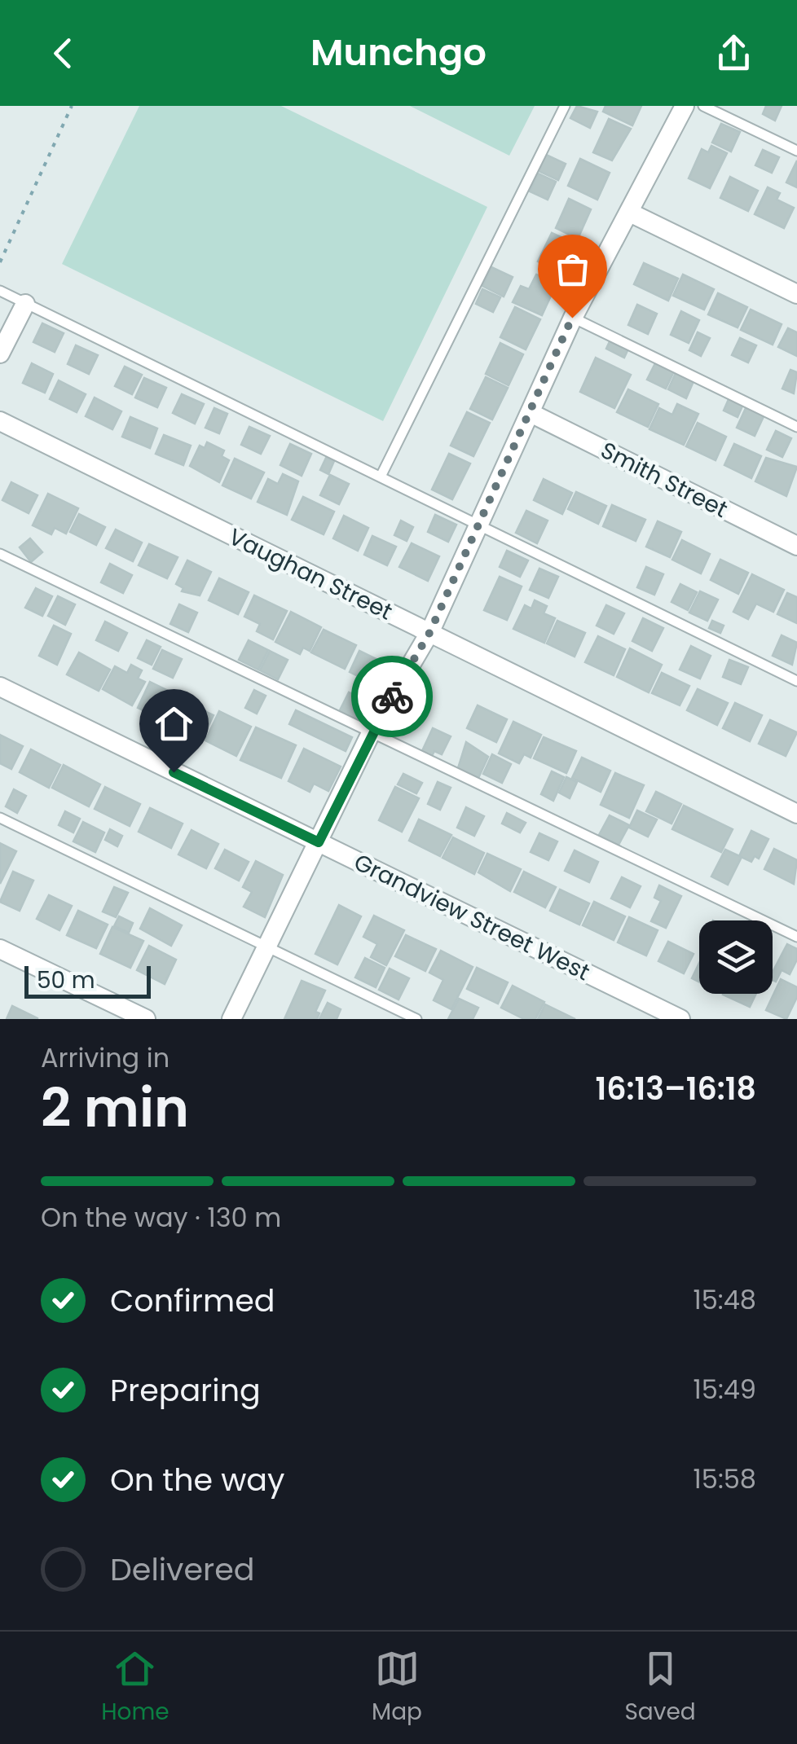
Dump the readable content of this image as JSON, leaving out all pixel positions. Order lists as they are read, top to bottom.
{
  "streets": {
    "street": ["Smith Street", "Vaughan Street", "Grandview Street West"]
  },
  "scale_bar": "50 m",
  "page": {
    "header": "Munchgo",
    "scale": "50 m",
    "heading": ["2 min", "Arriving in", "16:13–16:18"],
    "bar": "On the way · 130 m",
    "list": [
      ["Confirmed", "15:48"],
      ["Preparing", "15:49"],
      ["On the way", "15:58"],
      "Delivered"
    ],
    "tabs": ["Home", "Map", "Saved"]
  }
}
